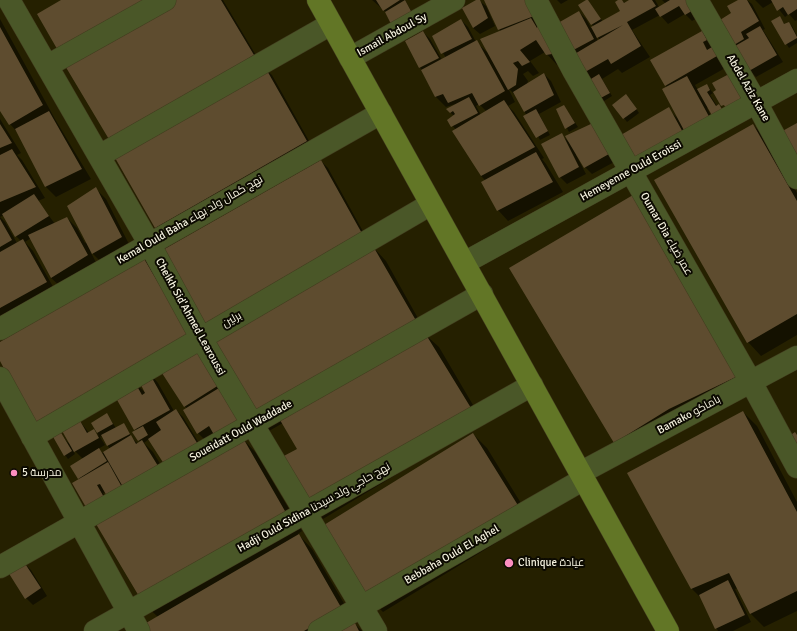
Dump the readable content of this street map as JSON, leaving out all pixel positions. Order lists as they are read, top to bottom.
{
  "streets": {
    "street": [
      "Ismail Abdoul Sy",
      "Abdel Aziz Kane",
      "Hemeyenne Ould Eroissi",
      "Kemal Ould Baha نهج كمال ولد بهاء",
      "Oumar Dia عمر ضياء",
      "Cheikh Sid'Ahmed Learoussi",
      "برلين",
      "Bamako باماكو",
      "Soueidatt Ould Waddade",
      "Hadji Ould Sidina نهج حاجي ولد سيدنا",
      "Bebbaha Ould El Aghel"
    ]
  },
  "crossings": [
    ["Abdel Aziz Kane", "Hemeyenne Ould Eroissi"],
    ["Hemeyenne Ould Eroissi", "Oumar Dia عمر ضياء"],
    ["Kemal Ould Baha نهج كمال ولد بهاء", "Cheikh Sid'Ahmed Learoussi"],
    ["Oumar Dia عمر ضياء", "Bamako باماكو"],
    ["Cheikh Sid'Ahmed Learoussi", "برلين"],
    ["Cheikh Sid'Ahmed Learoussi", "Soueidatt Ould Waddade"],
    ["Cheikh Sid'Ahmed Learoussi", "Hadji Ould Sidina نهج حاجي ولد سيدنا"],
    ["Cheikh Sid'Ahmed Learoussi", "Bebbaha Ould El Aghel"],
    ["Bamako باماكو", "Bebbaha Ould El Aghel"]
  ],
  "places": ["مدرسة 5", "Clinique عيادة"]
}
